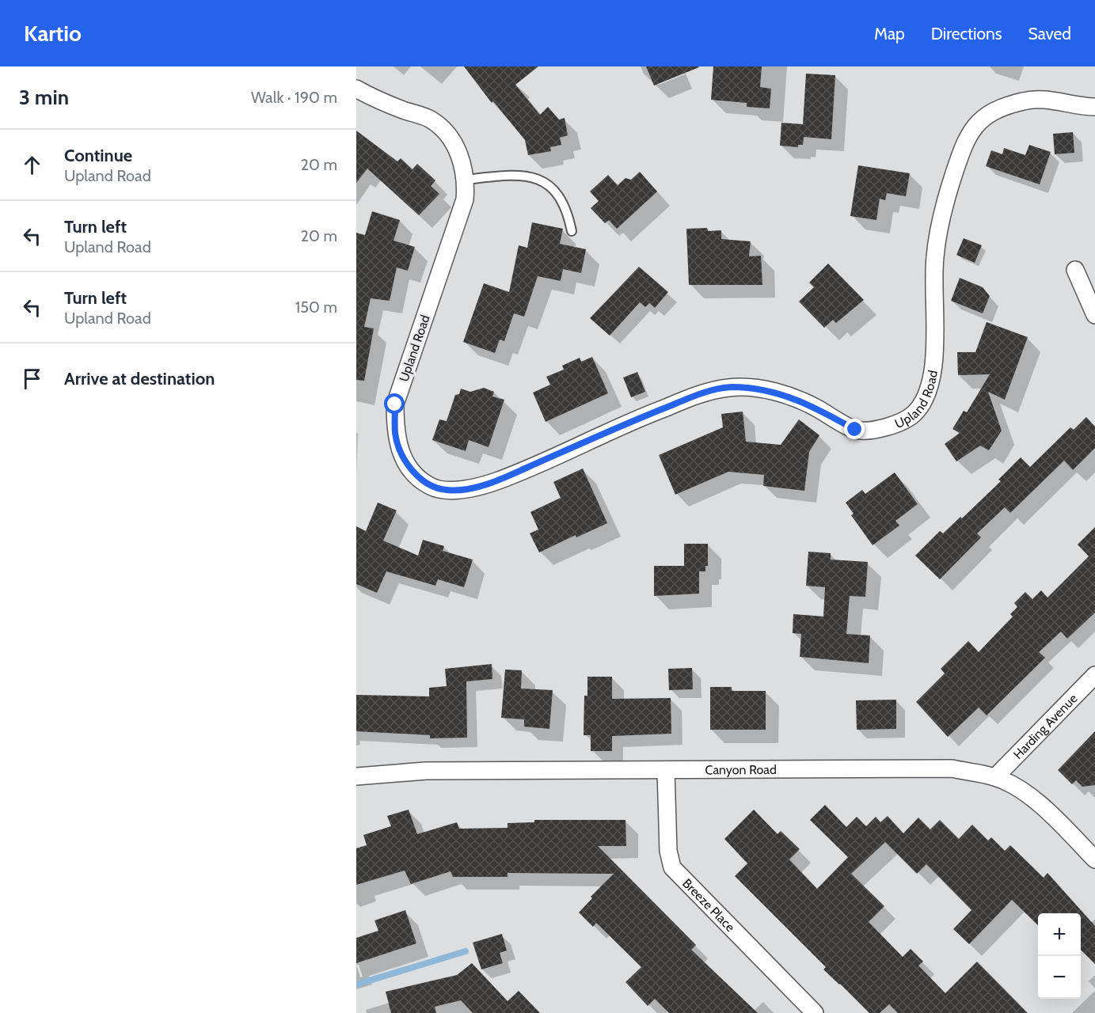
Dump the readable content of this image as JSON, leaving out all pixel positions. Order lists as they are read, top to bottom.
{
  "streets": {
    "street": [
      "Upland Road",
      "Harding Avenue",
      "Canyon Road",
      "Breeze Place"
    ]
  },
  "crossings": [
    ["Harding Avenue", "Canyon Road"],
    ["Canyon Road", "Breeze Place"]
  ],
  "page": {
    "header": "Kartio",
    "nav": ["Map", "Directions", "Saved"],
    "heading": ["3 min", "Walk · 190 m"],
    "list": [
      ["Continue", "Upland Road", "20 m"],
      ["Turn left", "Upland Road", "20 m"],
      ["Turn left", "Upland Road", "150 m"],
      "Arrive at destination"
    ],
    "map_buttons": ["+", "−"]
  }
}
